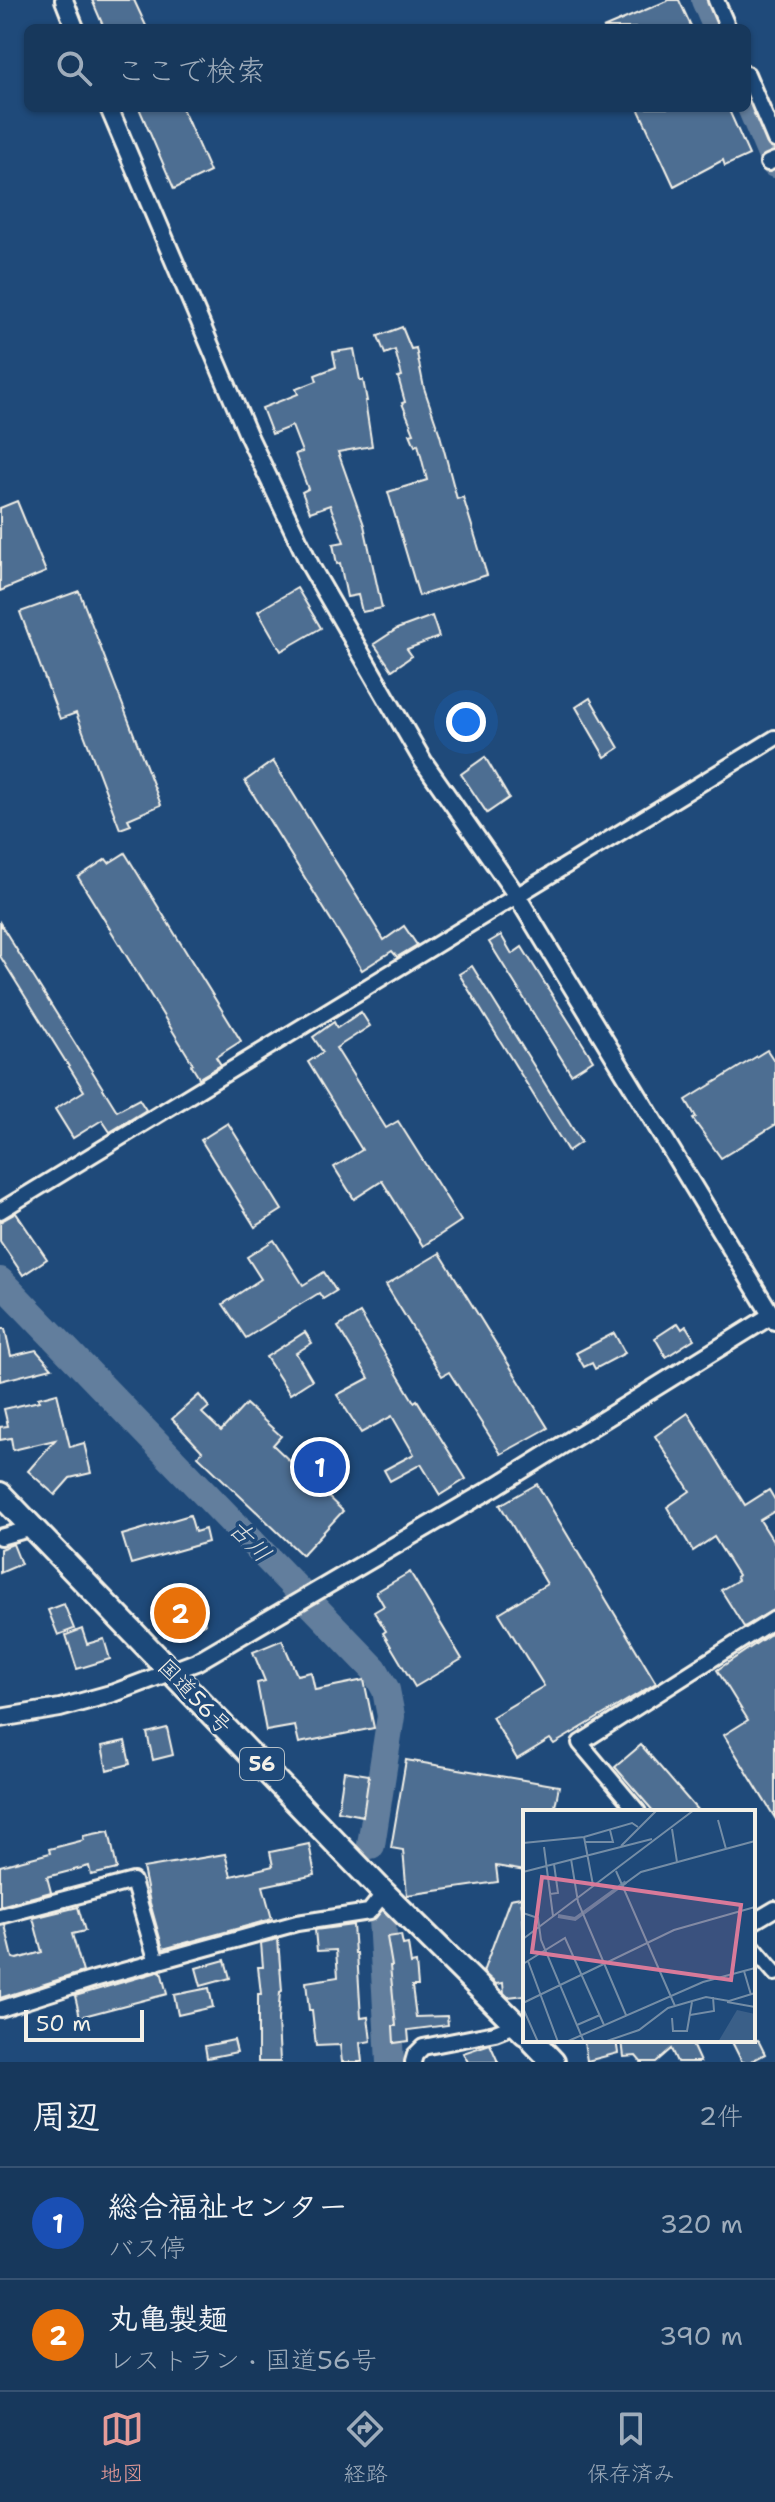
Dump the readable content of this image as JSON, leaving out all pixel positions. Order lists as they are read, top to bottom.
{
  "streets": {
    "highway": ["国道56号", "56"]
  },
  "water": ["古川"],
  "scale_bar": "50 m",
  "page": {
    "search": "ここで検索",
    "pins": ["1", "2"],
    "scale": "50 m",
    "heading": ["周辺", "2件"],
    "list": [
      {
        "mark": "1",
        "name": "総合福祉センター",
        "note": "バス停",
        "value": "320 m"
      },
      {
        "mark": "2",
        "name": "丸亀製麺",
        "note": "レストラン · 国道56号",
        "value": "390 m"
      }
    ],
    "nav": ["地図", "経路", "保存済み"]
  }
}
